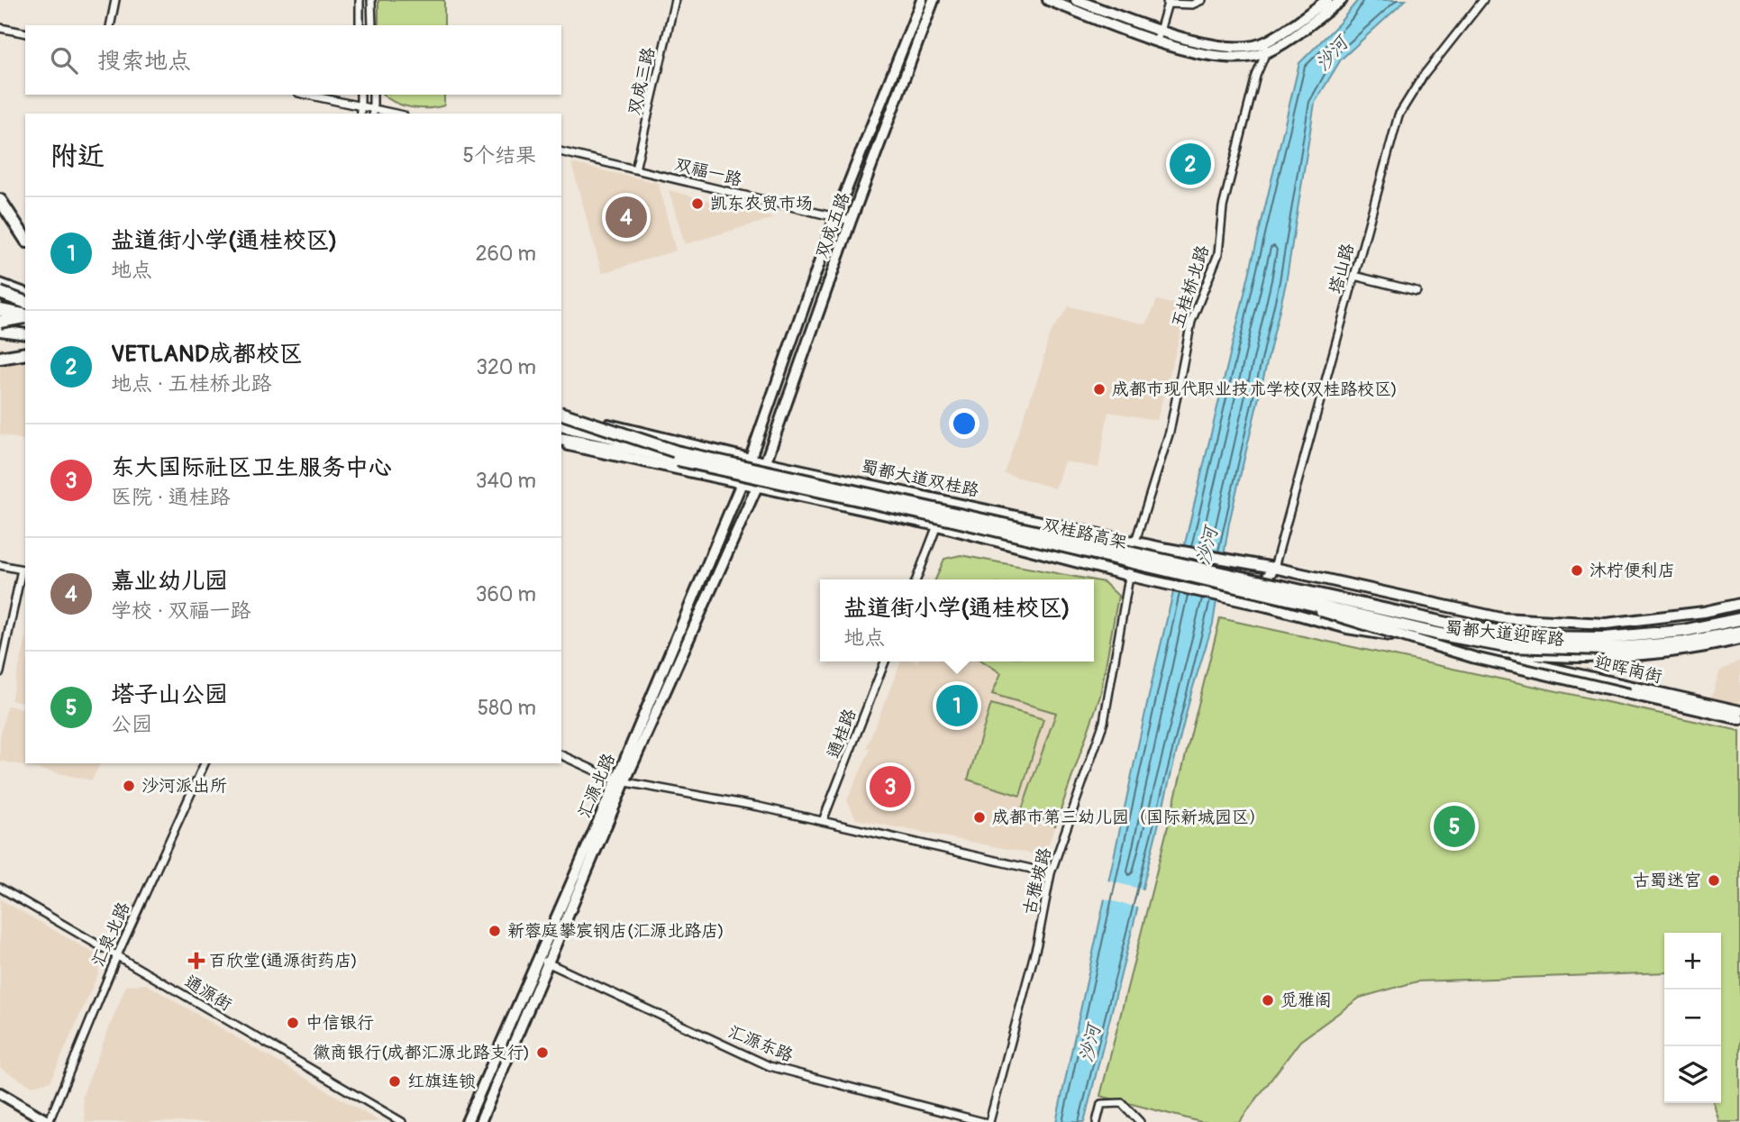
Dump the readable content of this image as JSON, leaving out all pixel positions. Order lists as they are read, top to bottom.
{
  "streets": {
    "highway": ["双桂路高架", "蜀都大道迎晖路"],
    "street": [
      "双成三路",
      "双福一路",
      "双成五路",
      "塔山路",
      "五桂桥北路",
      "蜀都大道双桂路",
      "迎晖南街",
      "通桂路",
      "汇源北路",
      "古雅坡路",
      "汇泉北路",
      "通源街",
      "汇源东路"
    ]
  },
  "crossings": [
    ["双成三路", "双福一路"],
    ["双福一路", "双成五路"],
    ["双成五路", "蜀都大道双桂路"],
    ["双成五路", "汇源北路"],
    ["塔山路", "蜀都大道双桂路"],
    ["塔山路", "蜀都大道迎晖路"],
    ["五桂桥北路", "蜀都大道双桂路"],
    ["五桂桥北路", "古雅坡路"],
    ["蜀都大道双桂路", "蜀都大道迎晖路"],
    ["蜀都大道双桂路", "汇源北路"],
    ["双桂路高架", "蜀都大道迎晖路"],
    ["蜀都大道迎晖路", "迎晖南街"],
    ["汇源北路", "汇源东路"],
    ["汇泉北路", "通源街"]
  ],
  "water": ["沙河"],
  "places": {
    "other": [
      "凯东农贸市场",
      "成都市现代职业技术学校(双桂路校区)",
      "沐柠便利店",
      "沙河派出所",
      "成都市第三幼儿园（国际新城园区）",
      "古蜀迷宫",
      "新蓉庭攀宸钢店(汇源北路店)",
      "觅雅阁",
      "中信银行",
      "徽商银行(成都汇源北路支行)",
      "红旗连锁"
    ],
    "health": ["百欣堂(通源街药店)"]
  },
  "page": {
    "search": "搜索地点",
    "heading": ["附近", "5个结果"],
    "pins": [
      "2",
      "4",
      "1",
      "3",
      "5"
    ],
    "list": [
      {
        "mark": "1",
        "name": "盐道街小学(通桂校区)",
        "note": "地点",
        "value": "260 m"
      },
      {
        "mark": "2",
        "name": "VETLAND成都校区",
        "note": "地点 · 五桂桥北路",
        "value": "320 m"
      },
      {
        "mark": "3",
        "name": "东大国际社区卫生服务中心",
        "note": "医院 · 通桂路",
        "value": "340 m"
      },
      {
        "mark": "4",
        "name": "嘉业幼儿园",
        "note": "学校 · 双福一路",
        "value": "360 m"
      },
      {
        "mark": "5",
        "name": "塔子山公园",
        "note": "公园",
        "value": "580 m"
      }
    ],
    "popup": ["盐道街小学(通桂校区)", "地点"],
    "map_buttons": ["+", "−"]
  }
}
